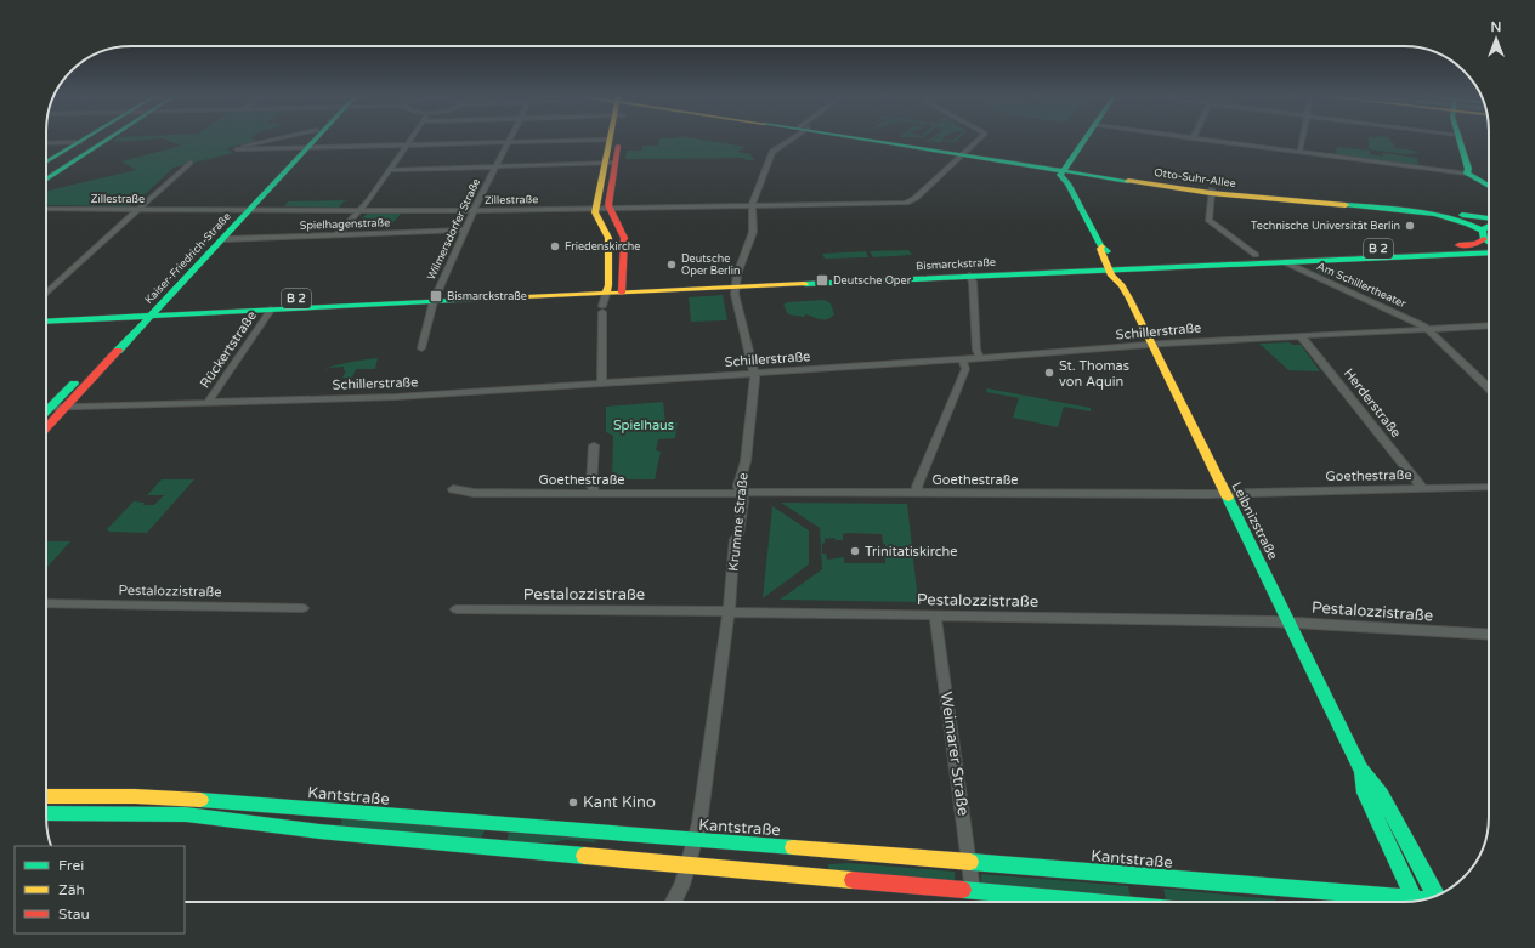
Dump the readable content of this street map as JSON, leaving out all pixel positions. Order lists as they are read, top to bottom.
{
  "streets": {
    "main road": [
      "Otto-Suhr-Allee",
      "B 2",
      "Kaiser-Friedrich-Straße",
      "Bismarckstraße",
      "Leibnizstraße",
      "Kantstraße"
    ],
    "street": [
      "Zillestraße",
      "Spielhagenstraße",
      "Wilmersdorfer Straße",
      "Am Schillertheater",
      "Schillerstraße",
      "Rückertstraße",
      "Herderstraße",
      "Goethestraße",
      "Krumme Straße",
      "Pestalozzistraße",
      "Weimarer Straße"
    ]
  },
  "crossings": [
    ["Otto-Suhr-Allee", "Zillestraße"],
    ["Otto-Suhr-Allee", "B 2"],
    ["Otto-Suhr-Allee", "Bismarckstraße"],
    ["Otto-Suhr-Allee", "Leibnizstraße"],
    ["Zillestraße", "Wilmersdorfer Straße"],
    ["Zillestraße", "Kaiser-Friedrich-Straße"],
    ["Zillestraße", "Krumme Straße"],
    ["Spielhagenstraße", "Wilmersdorfer Straße"],
    ["Spielhagenstraße", "Kaiser-Friedrich-Straße"],
    ["Wilmersdorfer Straße", "Bismarckstraße"],
    ["B 2", "Bismarckstraße"],
    ["Kaiser-Friedrich-Straße", "Bismarckstraße"],
    ["Kaiser-Friedrich-Straße", "Schillerstraße"],
    ["Bismarckstraße", "Am Schillertheater"],
    ["Bismarckstraße", "Rückertstraße"],
    ["Bismarckstraße", "Leibnizstraße"],
    ["Bismarckstraße", "Krumme Straße"],
    ["Am Schillertheater", "Schillerstraße"],
    ["Schillerstraße", "Rückertstraße"],
    ["Schillerstraße", "Herderstraße"],
    ["Schillerstraße", "Leibnizstraße"],
    ["Schillerstraße", "Krumme Straße"],
    ["Herderstraße", "Goethestraße"],
    ["Goethestraße", "Leibnizstraße"],
    ["Goethestraße", "Krumme Straße"],
    ["Leibnizstraße", "Pestalozzistraße"],
    ["Krumme Straße", "Pestalozzistraße"],
    ["Krumme Straße", "Kantstraße"],
    ["Pestalozzistraße", "Weimarer Straße"],
    ["Weimarer Straße", "Kantstraße"]
  ],
  "parks": ["Spielhaus"],
  "places": {
    "other": [
      "Technische Universität Berlin",
      "Friedenskirche",
      "Deutsche Oper Berlin",
      "St. Thomas von Aquin",
      "Trinitatiskirche",
      "Kant Kino"
    ],
    "transit": ["Deutsche Oper", "Bismarckstraße"]
  },
  "legend": ["Frei", "Zäh", "Stau"],
  "north": "top"
}
